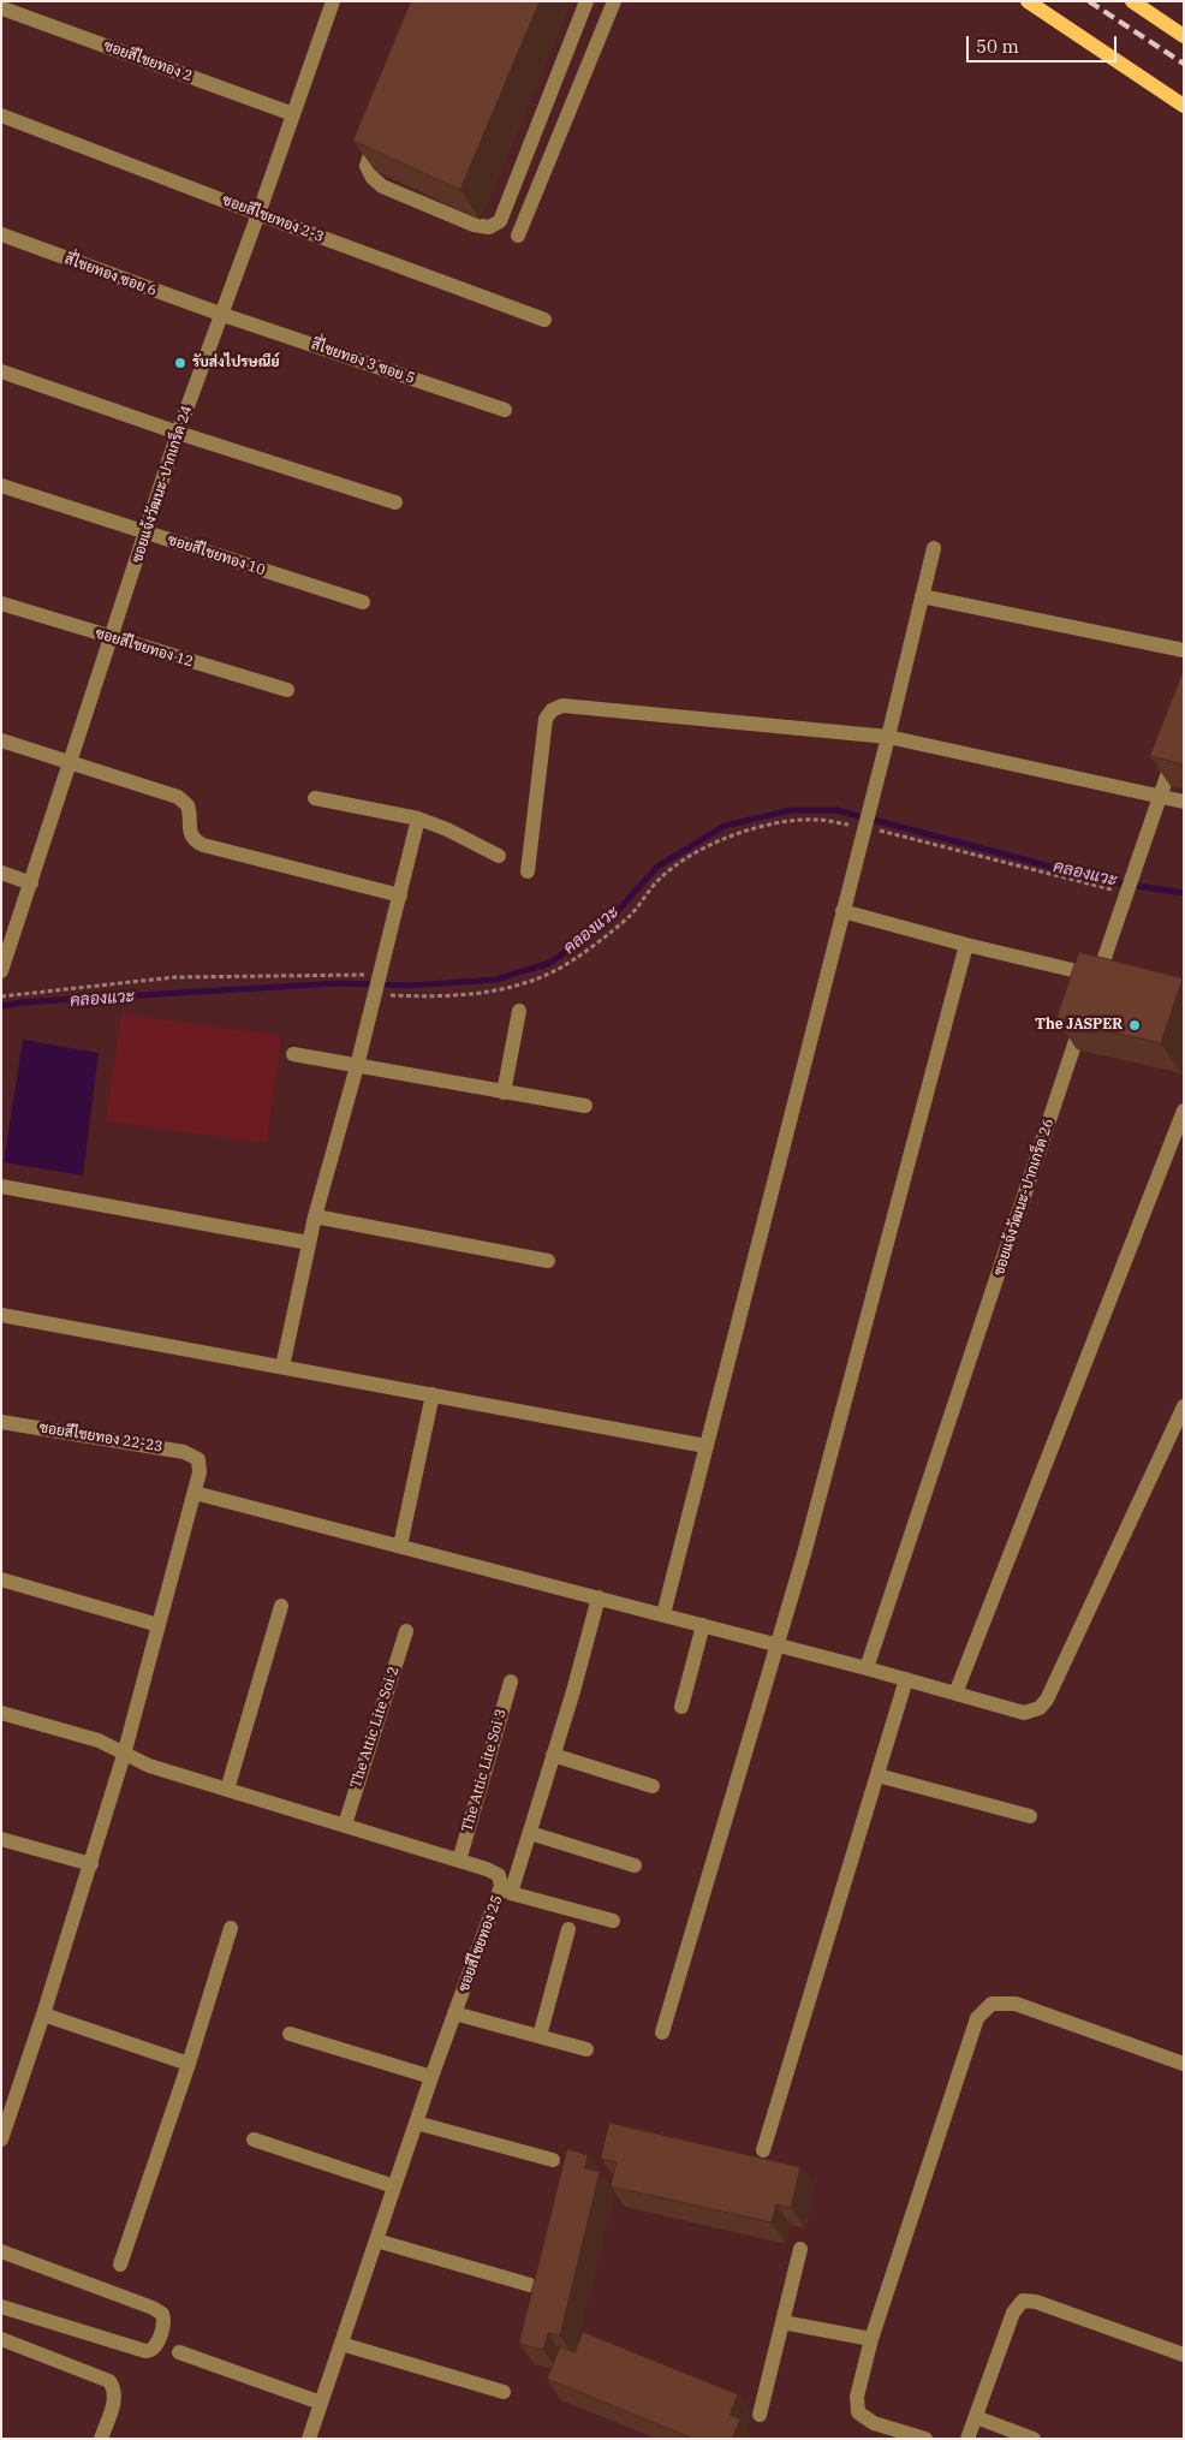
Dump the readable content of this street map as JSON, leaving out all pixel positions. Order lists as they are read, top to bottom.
{
  "streets": {
    "street": [
      "ซอยสีไชยทอง 2",
      "ซอยสีไชยทอง 2-3",
      "สี่ไชยทอง ซอย 6",
      "สี่ไชยทอง 3 ซอย 5",
      "ซอยแจ้งวัฒนะ-ปากเกร็ด 24",
      "ซอยสีไชยทอง 10",
      "ซอยสีไชยทอง 12",
      "ซอยแจ้งวัฒนะ-ปากเกร็ด 26",
      "ซอยสีไชยทอง 22-23",
      "The Attic Lite Soi 2",
      "The Attic Lite Soi 3",
      "ซอยสีไชยทอง 25"
    ]
  },
  "crossings": [
    ["ซอยสีไชยทอง 2", "ซอยแจ้งวัฒนะ-ปากเกร็ด 24"],
    ["ซอยสีไชยทอง 2-3", "ซอยแจ้งวัฒนะ-ปากเกร็ด 24"],
    ["สี่ไชยทอง ซอย 6", "สี่ไชยทอง 3 ซอย 5"],
    ["สี่ไชยทอง ซอย 6", "ซอยแจ้งวัฒนะ-ปากเกร็ด 24"],
    ["สี่ไชยทอง 3 ซอย 5", "ซอยแจ้งวัฒนะ-ปากเกร็ด 24"],
    ["ซอยแจ้งวัฒนะ-ปากเกร็ด 24", "ซอยสีไชยทอง 10"],
    ["ซอยแจ้งวัฒนะ-ปากเกร็ด 24", "ซอยสีไชยทอง 12"],
    ["The Attic Lite Soi 2", "ซอยสีไชยทอง 25"],
    ["The Attic Lite Soi 3", "ซอยสีไชยทอง 25"]
  ],
  "water": ["คลองแวะ"],
  "places": ["รับส่งไปรษณีย์", "The JASPER"],
  "scale_bar": "50 m"
}
